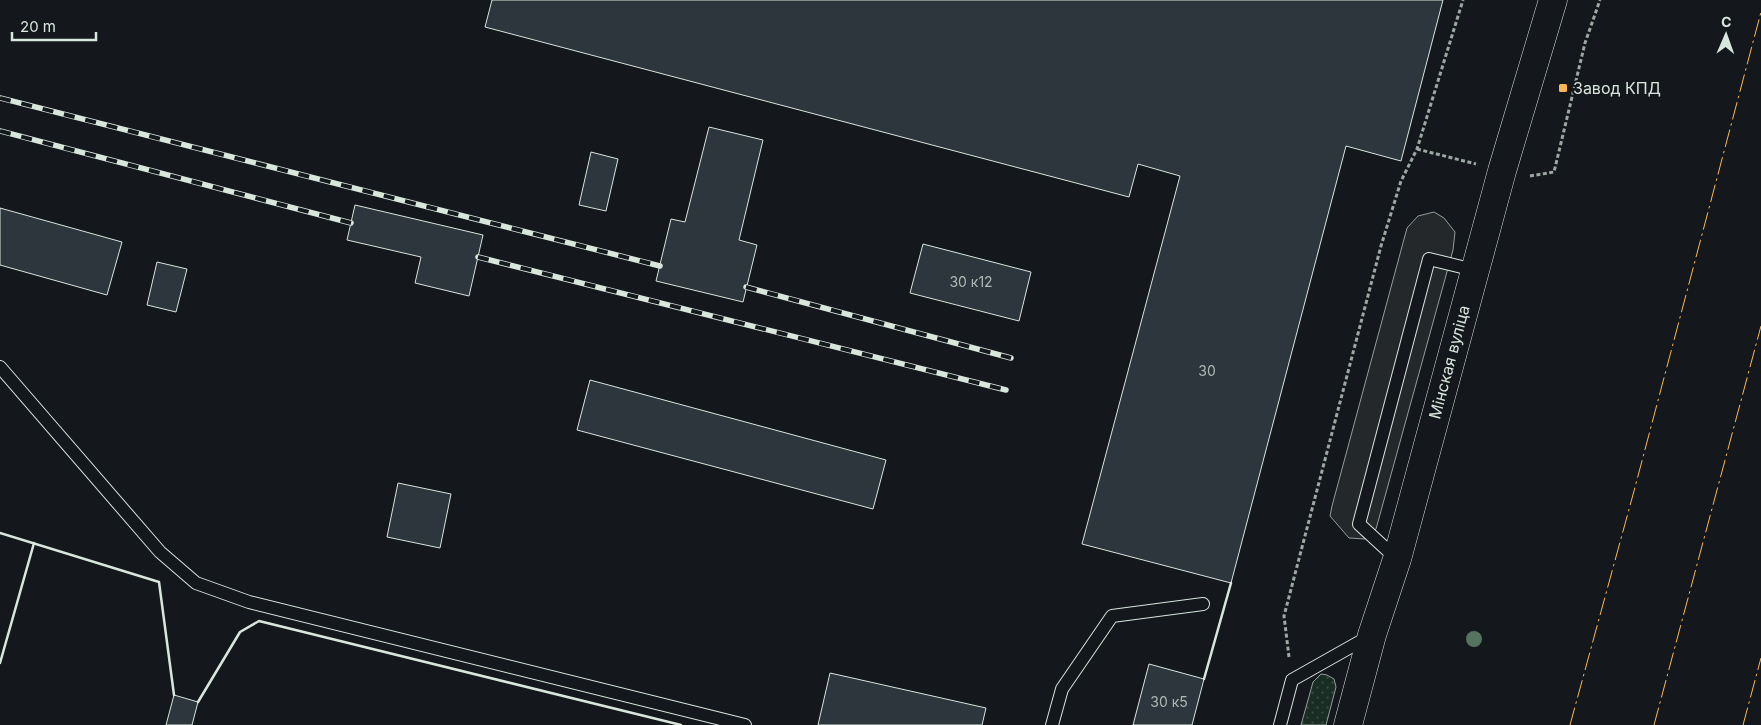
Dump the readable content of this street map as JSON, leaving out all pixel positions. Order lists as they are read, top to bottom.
{
  "streets": {
    "main road": ["Мінская вуліца"]
  },
  "places": {
    "transit": ["Завод КПД"]
  },
  "house_numbers": ["30 к12", "30", "30 к5"],
  "scale_bar": "20 m",
  "north": "top"
}
